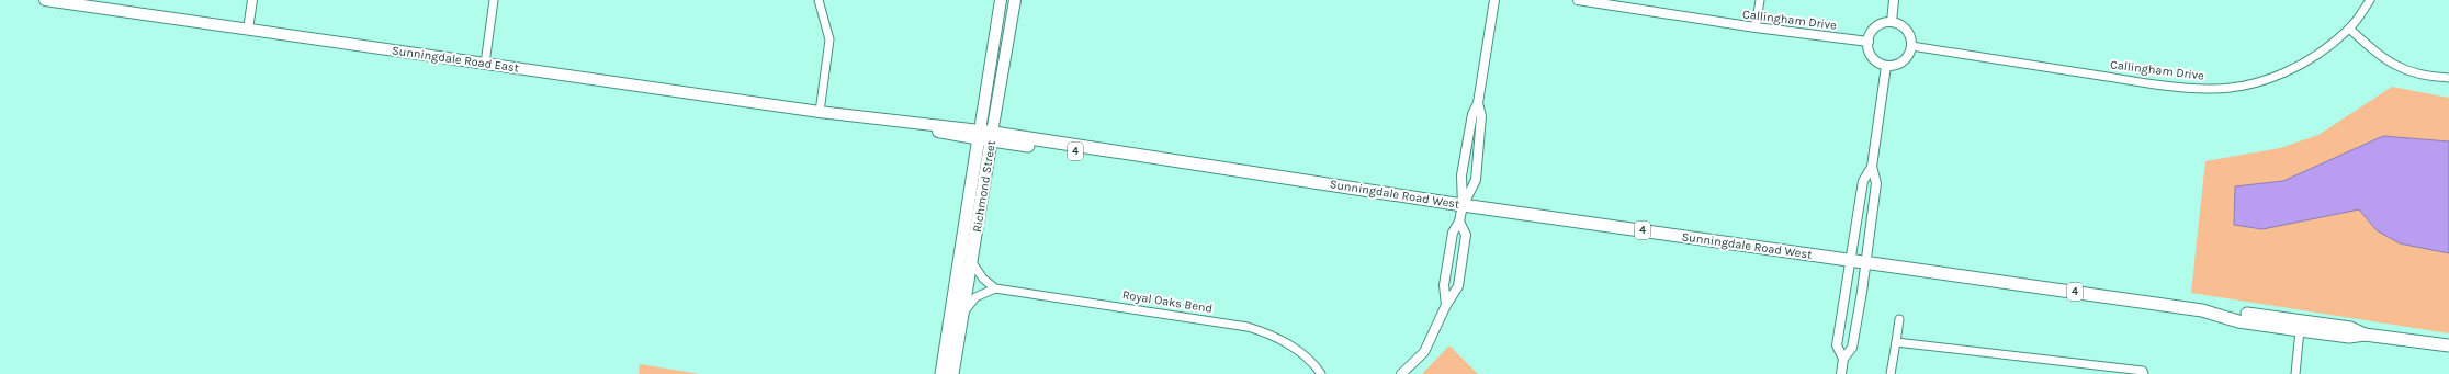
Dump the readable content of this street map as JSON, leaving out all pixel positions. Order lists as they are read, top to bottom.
{
  "streets": {
    "main road": [
      "Sunningdale Road East",
      "4",
      "Richmond Street",
      "Sunningdale Road West"
    ],
    "street": ["Callingham Drive", "Royal Oaks Bend"]
  },
  "crossings": [
    ["Sunningdale Road East", "Richmond Street"],
    ["Sunningdale Road East", "Sunningdale Road West"],
    ["Richmond Street", "Sunningdale Road West"]
  ]
}
